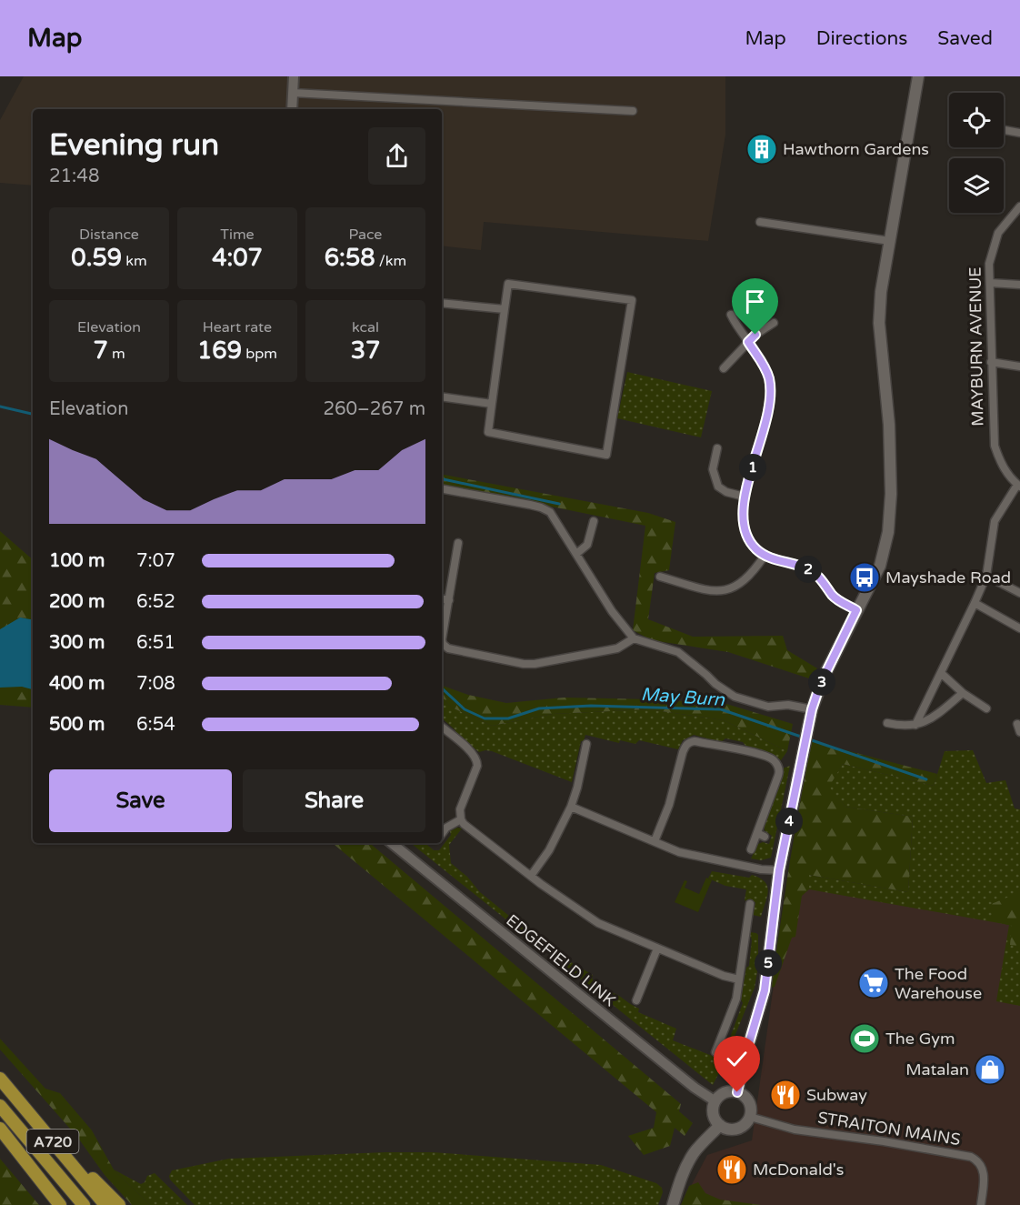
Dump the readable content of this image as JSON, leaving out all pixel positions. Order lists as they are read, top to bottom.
{
  "streets": {
    "highway": ["A720"],
    "street": ["MAYBURN AVENUE", "EDGEFIELD LINK", "STRAITON MAINS"]
  },
  "crossings": [
    ["EDGEFIELD LINK", "STRAITON MAINS"]
  ],
  "water": ["May Burn"],
  "places": {
    "building": ["Hawthorn Gardens"],
    "bus stop": ["Mayshade Road"],
    "supermarket": ["The Food Warehouse"],
    "sports": ["The Gym"],
    "shop": ["Matalan"],
    "restaurant": ["Subway", "McDonald's"]
  },
  "page": {
    "header": "Map",
    "nav": ["Map", "Directions", "Saved"],
    "heading": ["Evening run", "21:48"],
    "stats": [
      ["Distance", "0.59 km"],
      ["Time", "4:07"],
      ["Pace", "6:58 /km"],
      ["Elevation", "7 m"],
      ["Heart rate", "169 bpm"],
      ["kcal", "37"]
    ],
    "chart": ["Elevation", "260–267 m"],
    "pins": [
      "1",
      "2",
      "3",
      "4",
      "5"
    ],
    "list": [
      {
        "name": "100 m",
        "note": "7:07"
      },
      {
        "name": "200 m",
        "note": "6:52"
      },
      {
        "name": "300 m",
        "note": "6:51"
      },
      {
        "name": "400 m",
        "note": "7:08"
      },
      {
        "name": "500 m",
        "note": "6:54"
      }
    ],
    "buttons": ["Save", "Share"]
  }
}
